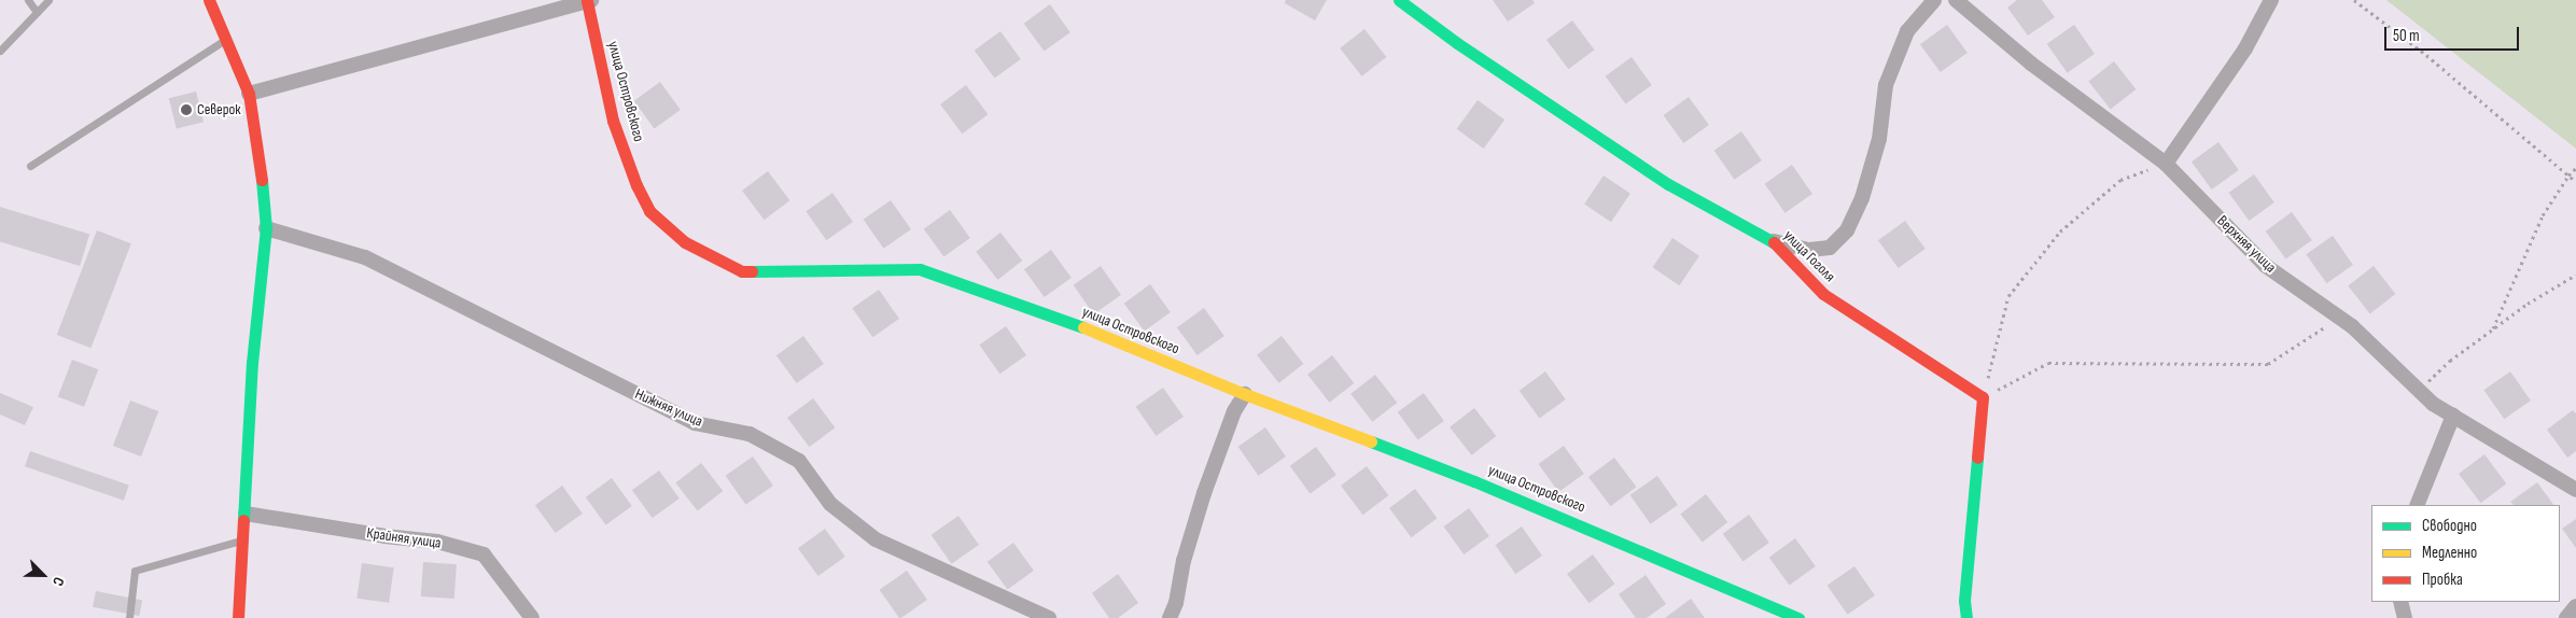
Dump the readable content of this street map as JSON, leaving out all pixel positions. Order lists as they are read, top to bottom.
{
  "streets": {
    "street": [
      "улица Островского",
      "Верхняя улица",
      "улица Гоголя",
      "Нижняя улица",
      "Крайняя улица"
    ]
  },
  "places": ["Северок"],
  "legend": ["Свободно", "Медленно", "Пробка"],
  "scale_bar": "50 m",
  "north": "bottom right"
}
